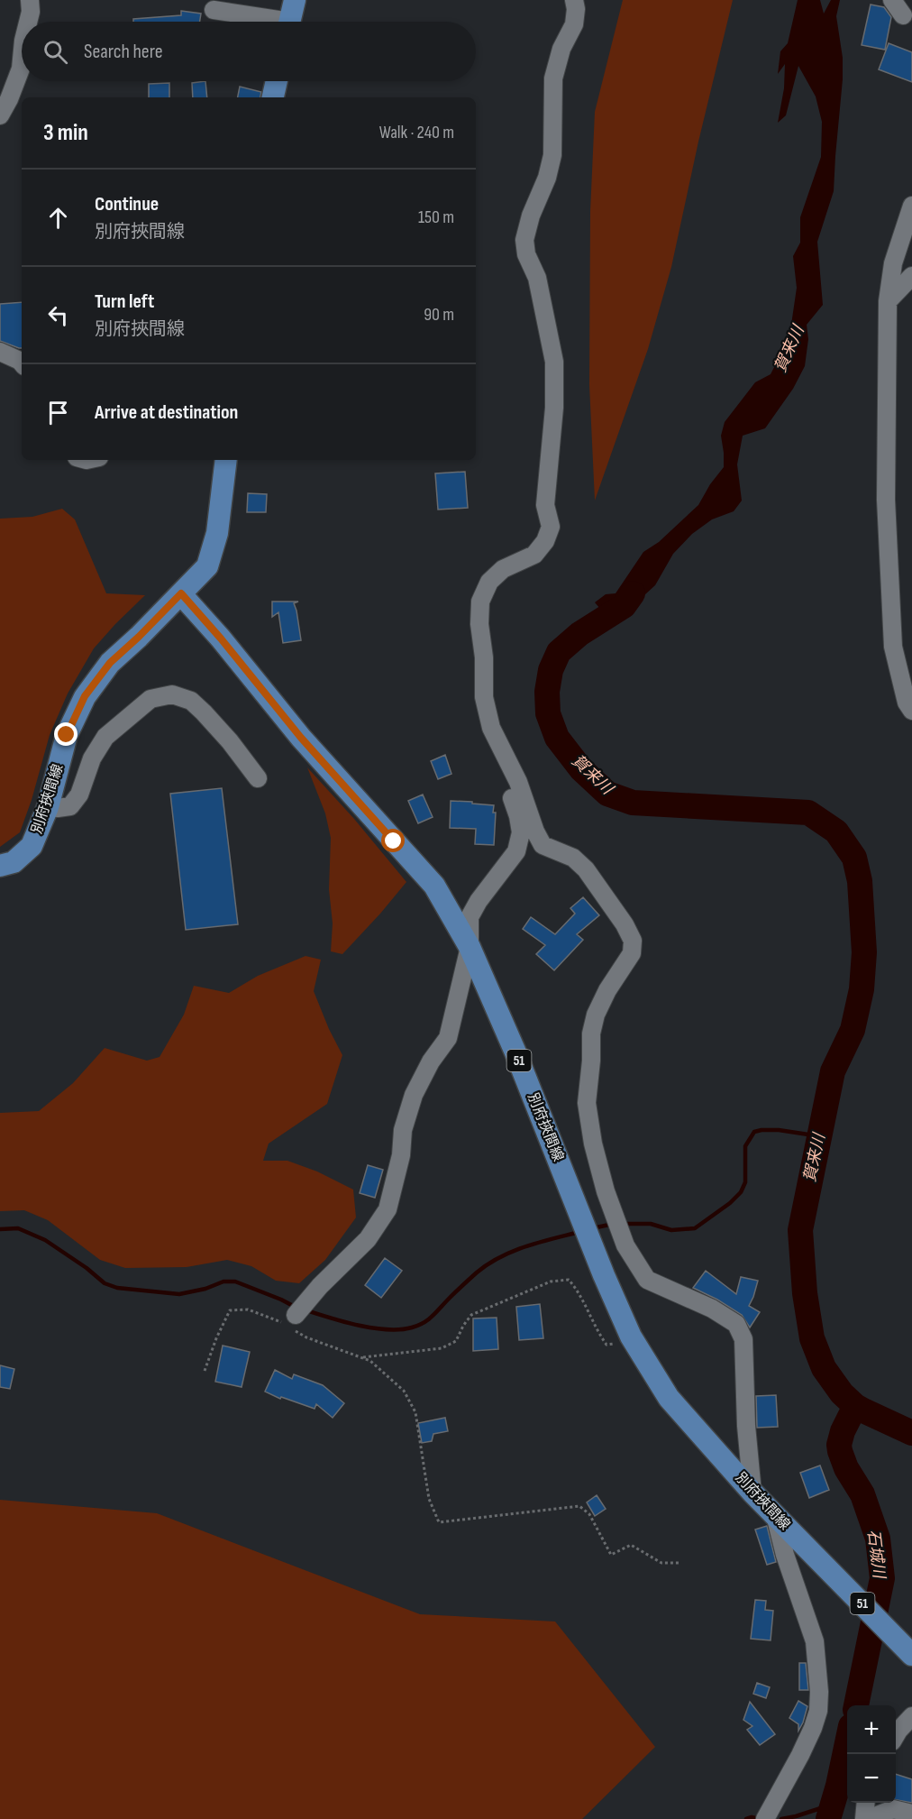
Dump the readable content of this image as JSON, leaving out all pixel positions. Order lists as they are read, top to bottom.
{
  "streets": {
    "main road": ["別府挾間線", "51"]
  },
  "water": ["賀来川", "石城川"],
  "page": {
    "search": "Search here",
    "heading": ["3 min", "Walk · 240 m"],
    "list": [
      ["Continue", "別府挾間線", "150 m"],
      ["Turn left", "別府挾間線", "90 m"],
      "Arrive at destination"
    ],
    "map_buttons": ["+", "−"]
  }
}
